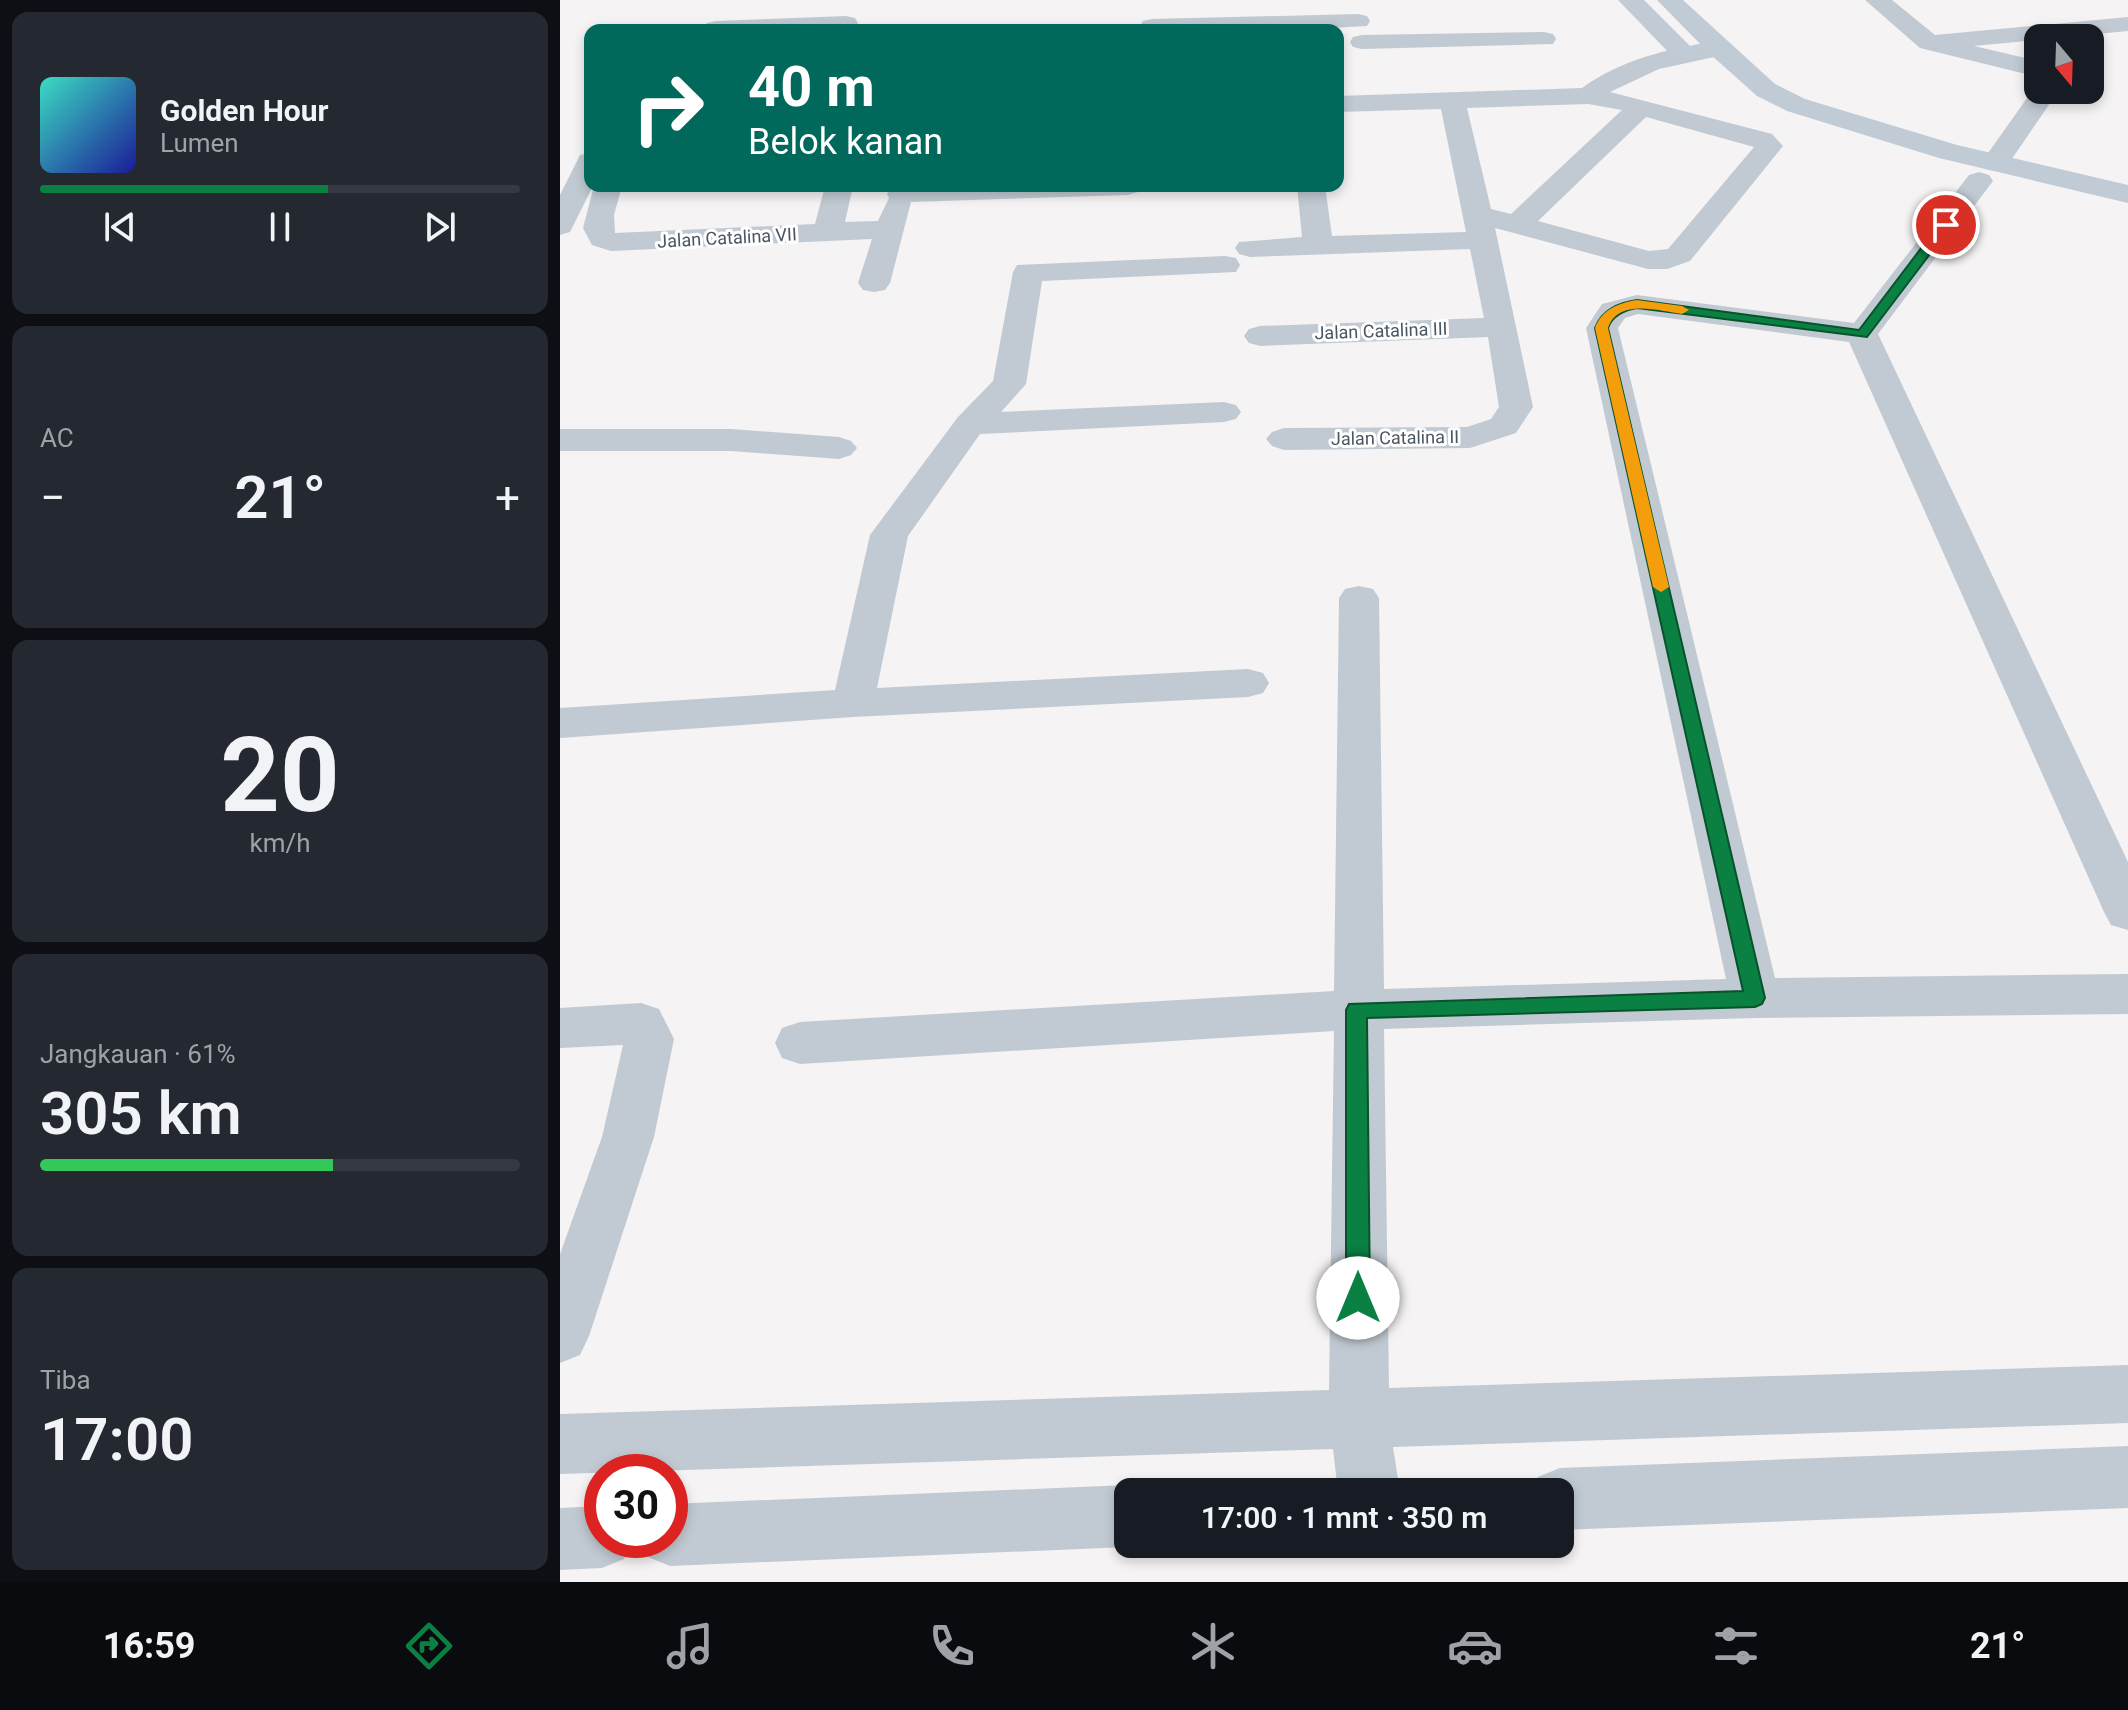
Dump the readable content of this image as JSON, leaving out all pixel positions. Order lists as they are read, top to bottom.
{
  "streets": {
    "street": ["Jalan Catalina VII", "Jalan Catalina III", "Jalan Catalina II"]
  },
  "crossings": [
    ["Jalan Catalina III", "Jalan Catalina II"]
  ],
  "north": "bottom",
  "page": {
    "turn": ["40 m", "Belok kanan"],
    "song": ["Golden Hour", "Lumen"],
    "tile": [
      "AC",
      ["20", "km/h"],
      ["Jangkauan · 61%", "305 km"],
      ["Tiba", "17:00"]
    ],
    "heat": ["−", "21°", "+"],
    "limit": "30",
    "trip": "17:00 · 1 mnt · 350 m",
    "tabs": ["16:59", "21°"]
  }
}
